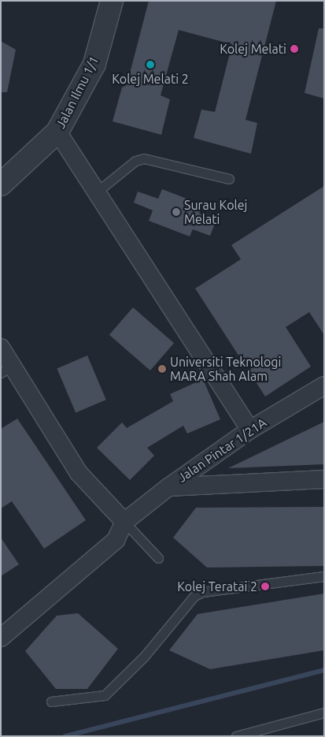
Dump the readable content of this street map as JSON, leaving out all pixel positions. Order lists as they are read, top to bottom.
{
  "streets": {
    "street": ["Jalan Ilmu 1/1", "Jalan Pintar 1/21A"]
  },
  "places": [
    "Kolej Melati",
    "Kolej Melati 2",
    "Surau Kolej Melati",
    "Universiti Teknologi MARA Shah Alam",
    "Kolej Teratai 2"
  ]
}
